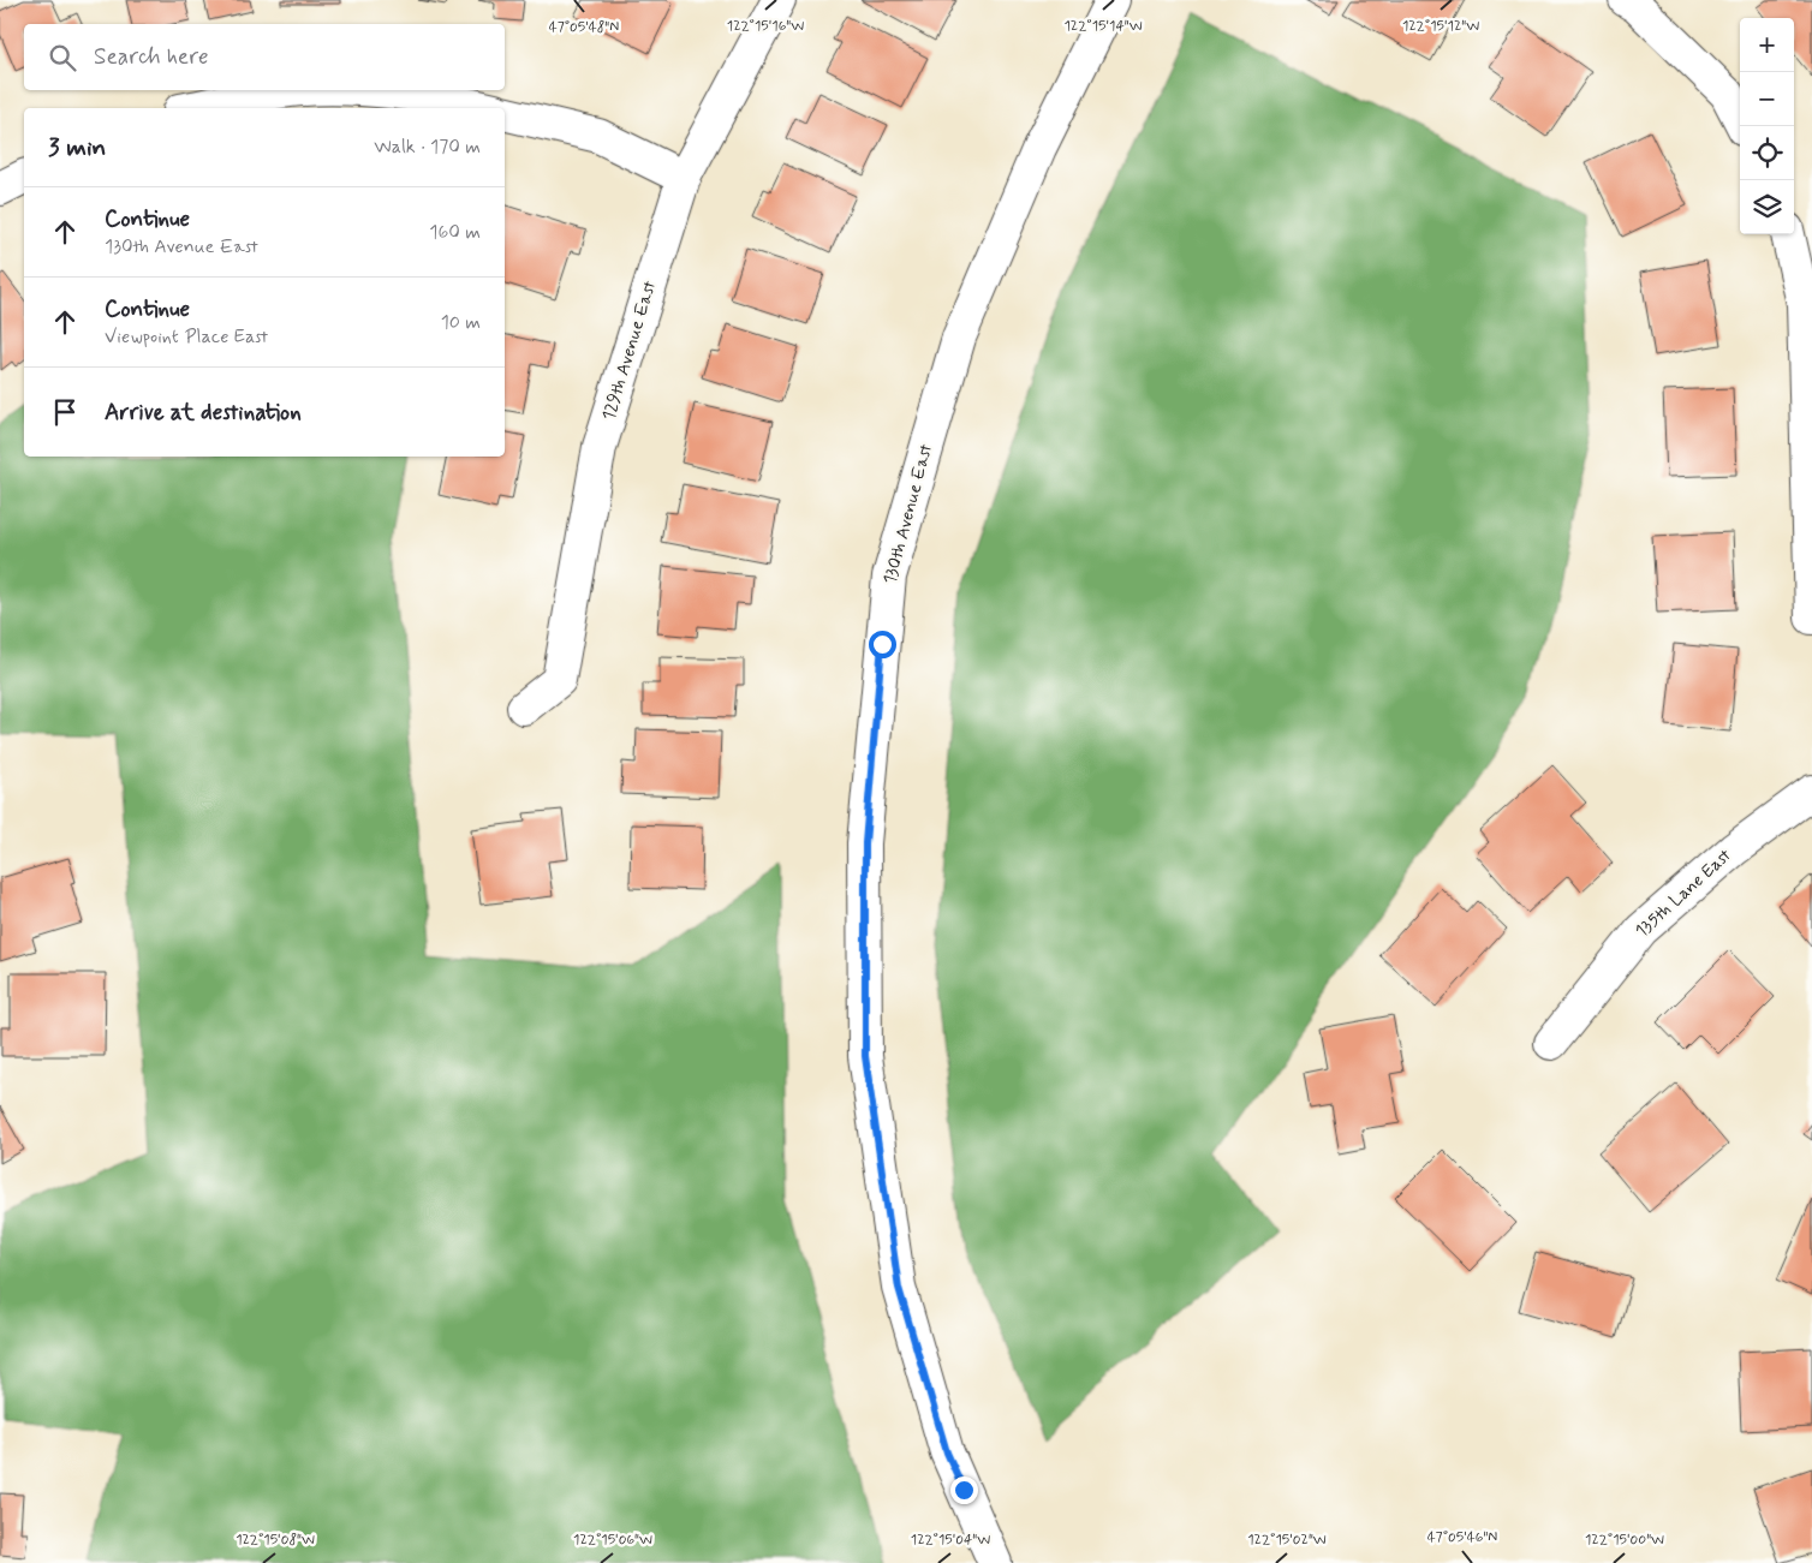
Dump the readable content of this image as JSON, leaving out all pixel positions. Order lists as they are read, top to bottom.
{
  "streets": {
    "street": ["129th Avenue East", "130th Avenue East", "135th Lane East"]
  },
  "page": {
    "map_buttons": ["+", "−"],
    "search": "Search here",
    "heading": ["3 min", "Walk · 170 m"],
    "list": [
      ["Continue", "130th Avenue East", "160 m"],
      ["Continue", "Viewpoint Place East", "10 m"],
      "Arrive at destination"
    ]
  },
  "coordinates": [
    "122°15'14\"W",
    "122°15'12\"W",
    "122°15'16\"W",
    "47°05'48\"N",
    "47°05'46\"N",
    "122°15'08\"W",
    "122°15'06\"W",
    "122°15'04\"W",
    "122°15'02\"W",
    "122°15'00\"W"
  ]
}
